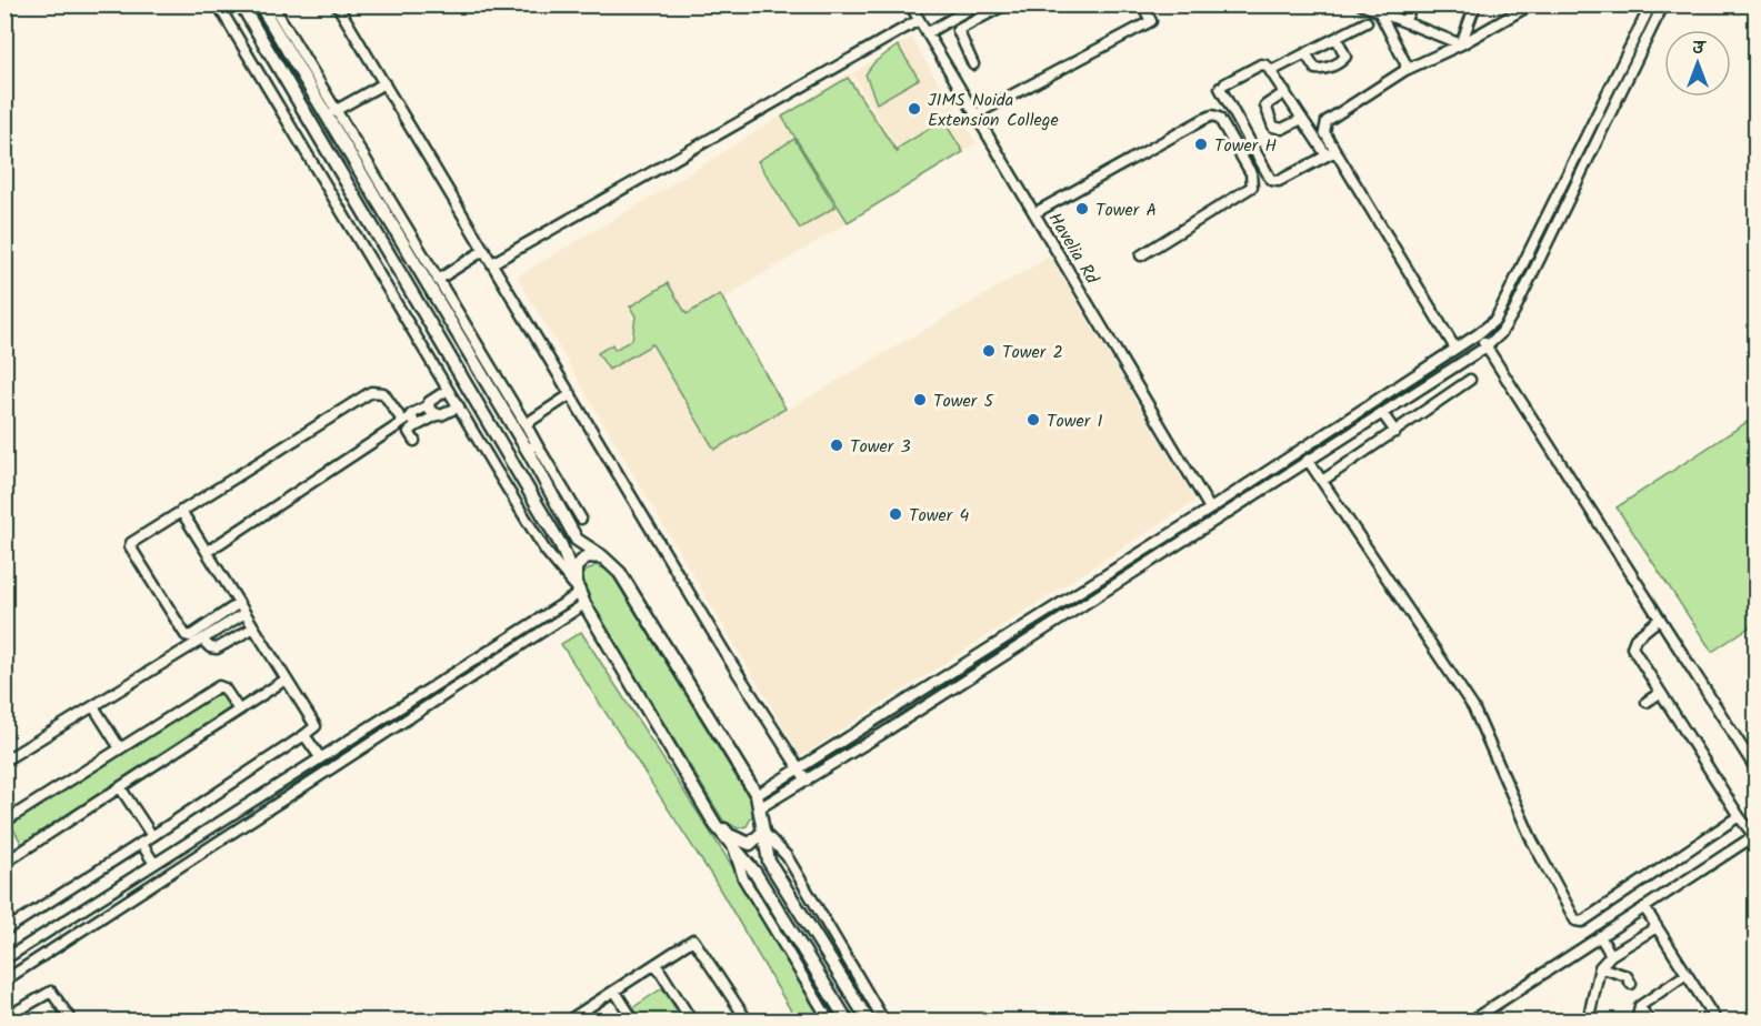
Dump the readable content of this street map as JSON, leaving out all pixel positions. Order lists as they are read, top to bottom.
{
  "streets": {
    "street": ["Havelia Rd"]
  },
  "places": [
    "JIMS Noida Extension College",
    "Tower H",
    "Tower A",
    "Tower 2",
    "Tower 5",
    "Tower 1",
    "Tower 3",
    "Tower 4"
  ],
  "north": "top"
}
